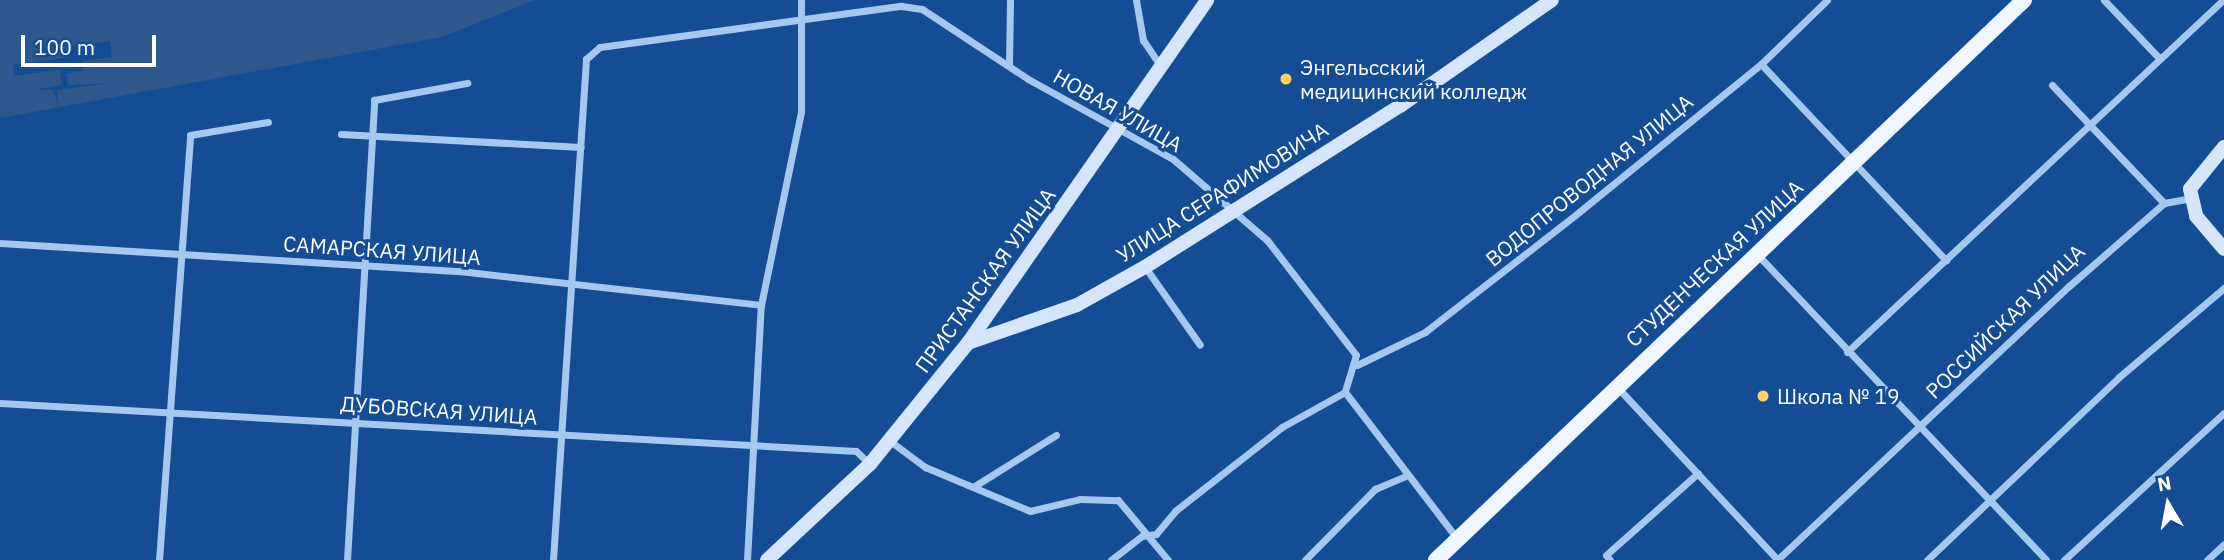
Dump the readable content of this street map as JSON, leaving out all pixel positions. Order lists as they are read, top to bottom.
{
  "streets": {
    "main road": ["СТУДЕНЧЕСКАЯ УЛИЦА"],
    "street": [
      "НОВАЯ УЛИЦА",
      "ВОДОПРОВОДНАЯ УЛИЦА",
      "УЛИЦА СЕРАФИМОВИЧА",
      "САМАРСКАЯ УЛИЦА",
      "ПРИСТАНСКАЯ УЛИЦА",
      "РОССИЙСКАЯ УЛИЦА",
      "ДУБОВСКАЯ УЛИЦА"
    ]
  },
  "crossings": [
    ["НОВАЯ УЛИЦА", "ВОДОПРОВОДНАЯ УЛИЦА"],
    ["НОВАЯ УЛИЦА", "УЛИЦА СЕРАФИМОВИЧА"],
    ["НОВАЯ УЛИЦА", "ПРИСТАНСКАЯ УЛИЦА"],
    ["УЛИЦА СЕРАФИМОВИЧА", "ПРИСТАНСКАЯ УЛИЦА"],
    ["ПРИСТАНСКАЯ УЛИЦА", "ДУБОВСКАЯ УЛИЦА"]
  ],
  "places": ["Энгельсский медицинский колледж", "Школа № 19"],
  "scale_bar": "100 m",
  "north": "top"
}
